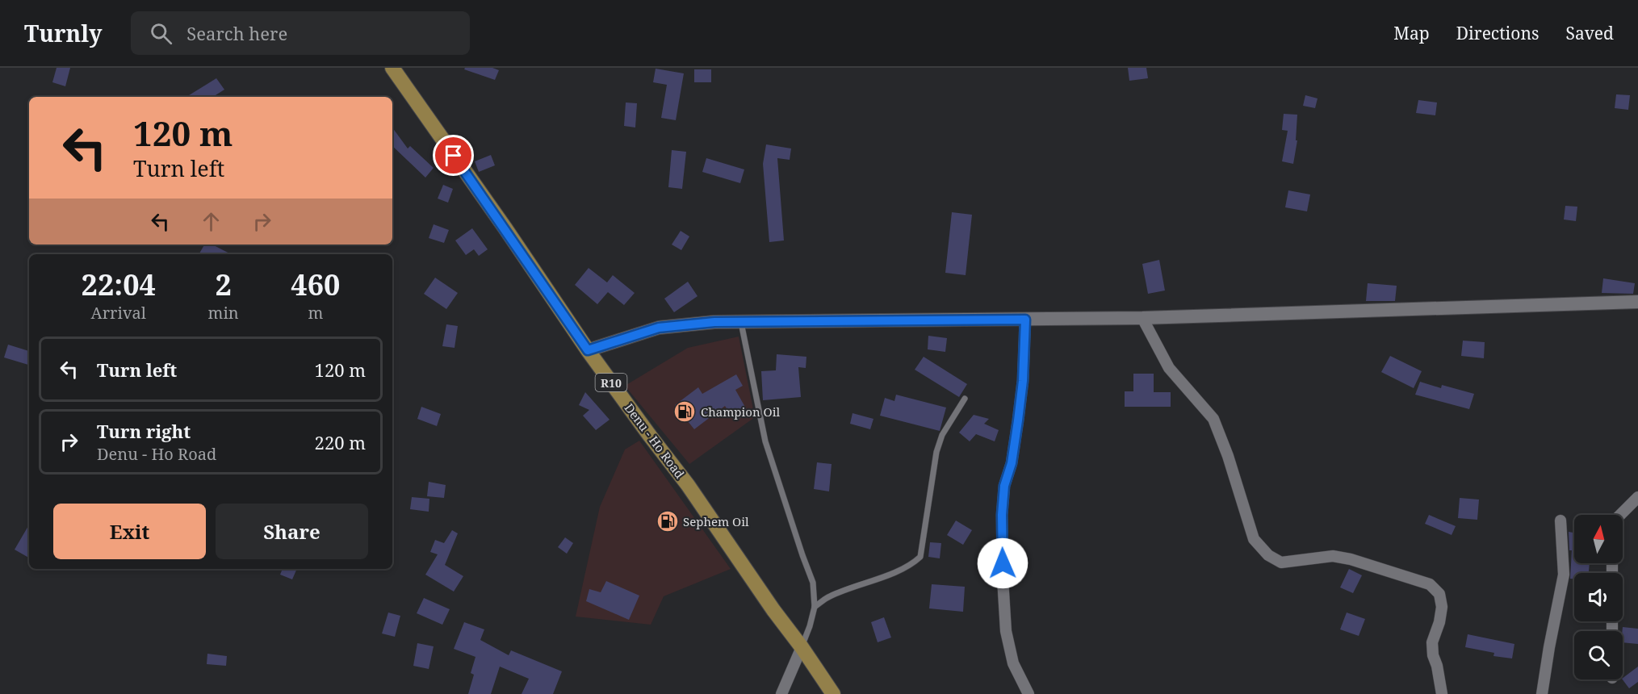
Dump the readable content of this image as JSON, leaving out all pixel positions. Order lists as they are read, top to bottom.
{
  "streets": {
    "main road": ["R10", "Denu - Ho Road"]
  },
  "places": {
    "fuel station": ["Champion Oil", "Sephem Oil"]
  },
  "north": "top",
  "page": {
    "header": "Turnly",
    "search": "Search here",
    "nav": ["Map", "Directions", "Saved"],
    "turn": ["120 m", "Turn left"],
    "eta": [
      "22:04",
      "Arrival",
      "2",
      "min",
      "460",
      "m"
    ],
    "list": [
      {
        "name": "Turn left",
        "value": "120 m"
      },
      {
        "name": "Turn right",
        "note": "Denu - Ho Road",
        "value": "220 m"
      }
    ],
    "buttons": ["Exit", "Share"]
  }
}
